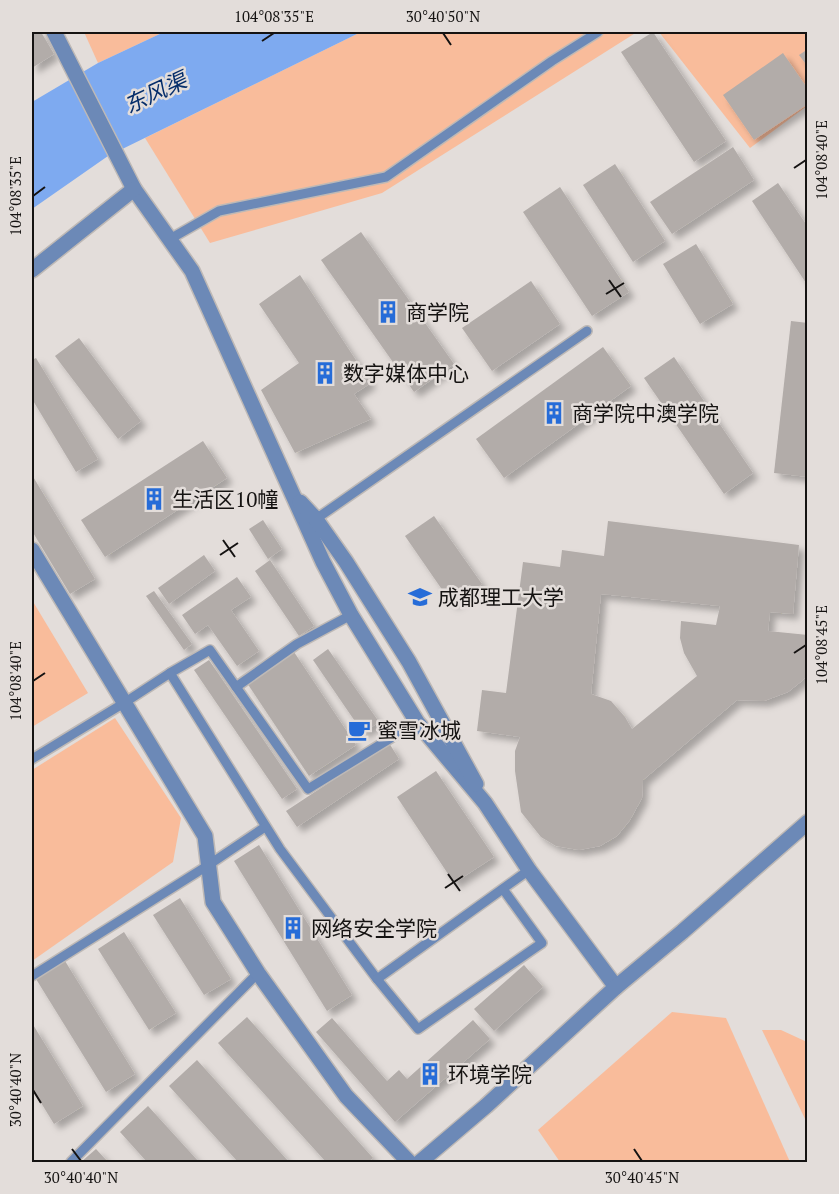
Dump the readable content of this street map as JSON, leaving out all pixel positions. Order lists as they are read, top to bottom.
{
  "water": ["东风渠"],
  "places": {
    "building": [
      "商学院",
      "数字媒体中心",
      "商学院中澳学院",
      "生活区10幢",
      "网络安全学院",
      "环境学院"
    ],
    "school or university": ["成都理工大学"],
    "cafe": ["蜜雪冰城"]
  },
  "coordinates": [
    "104°08'35\"E",
    "30°40'50\"N",
    "104°08'40\"E",
    "104°08'45\"E",
    "30°40'40\"N",
    "30°40'45\"N"
  ]
}
